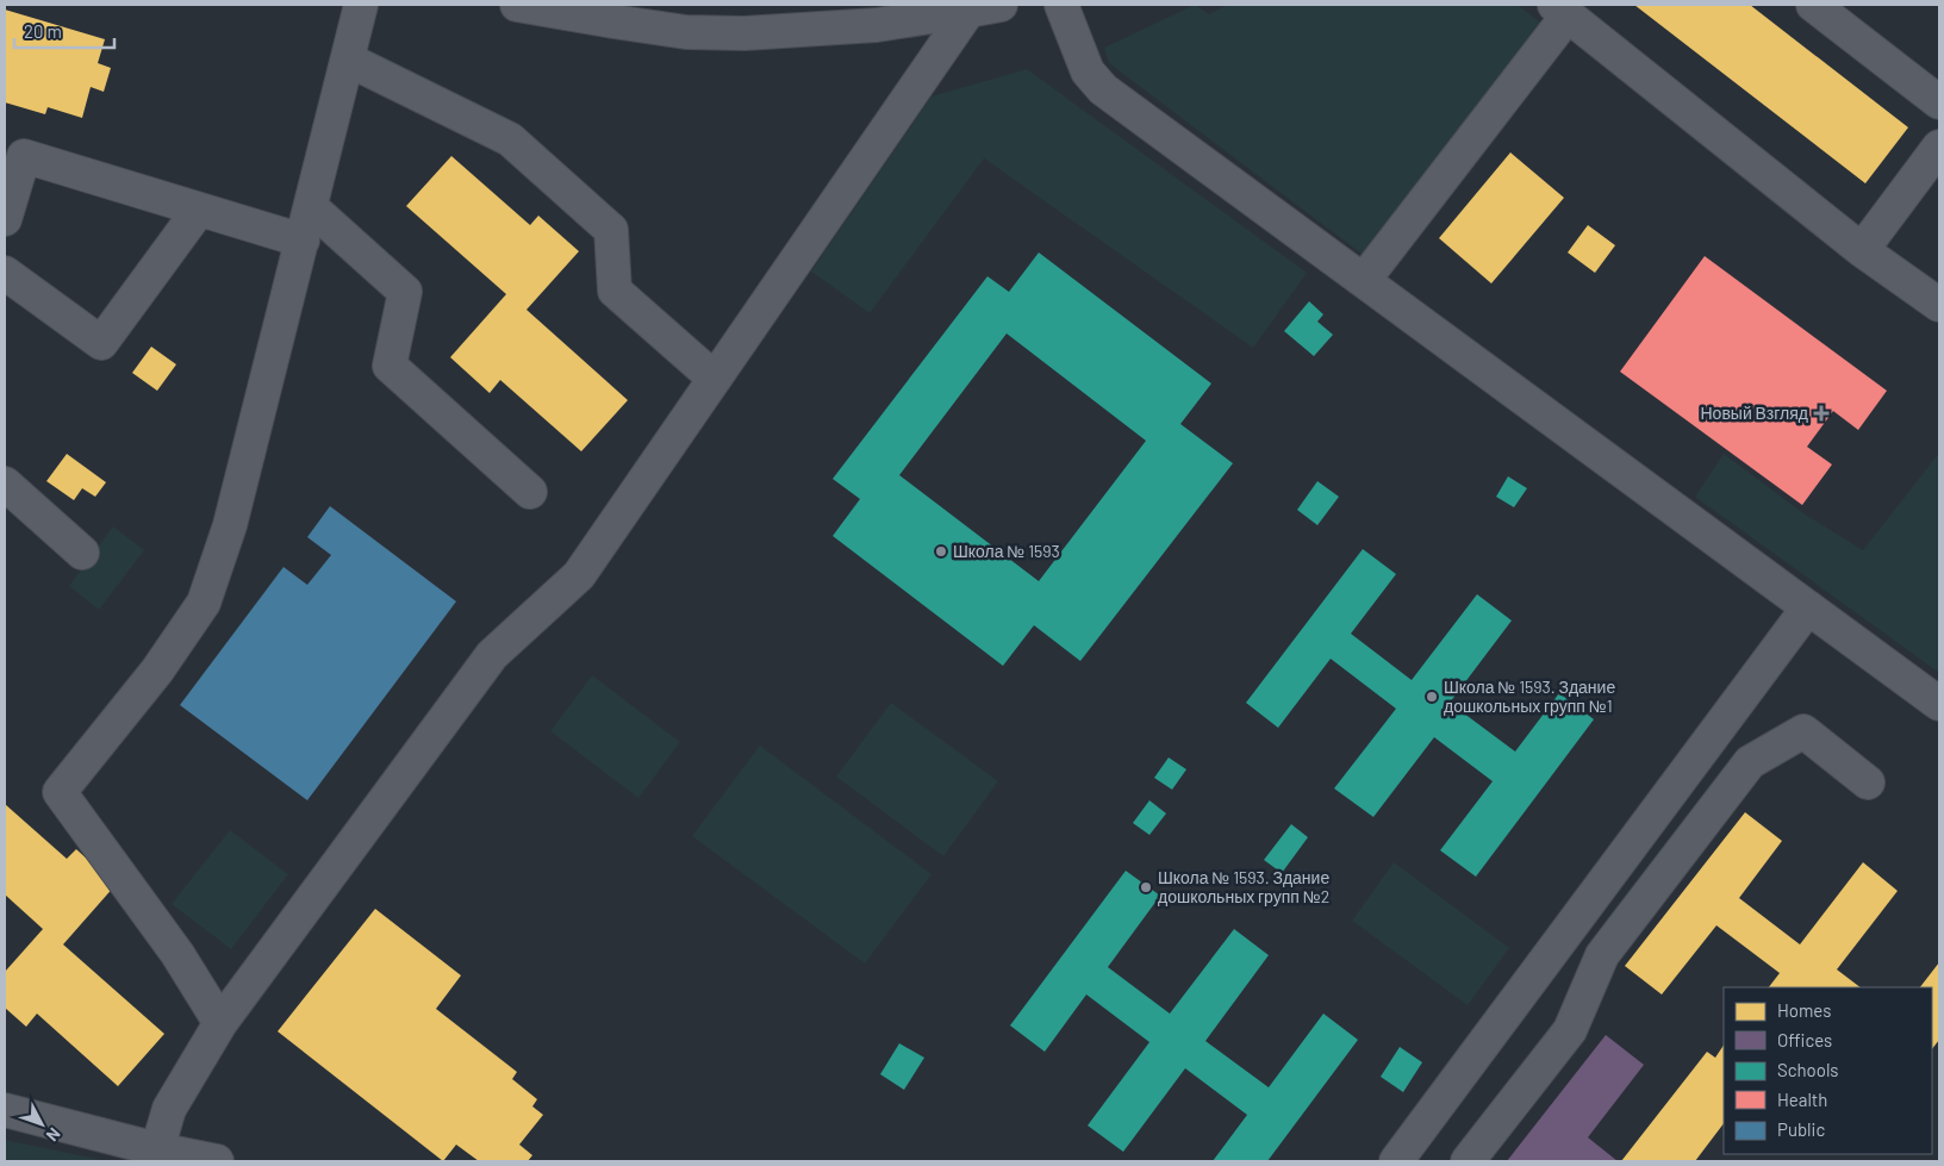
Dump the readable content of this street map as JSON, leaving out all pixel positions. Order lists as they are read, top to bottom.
{
  "places": {
    "health": ["Новый Взгляд"],
    "other": ["Школа № 1593", "Школа № 1593. Здание дошкольных групп №1", "Школа № 1593. Здание дошкольных групп №2"]
  },
  "legend": [
    "Homes",
    "Offices",
    "Schools",
    "Health",
    "Public"
  ],
  "scale_bar": "20 m",
  "north": "bottom right"
}
